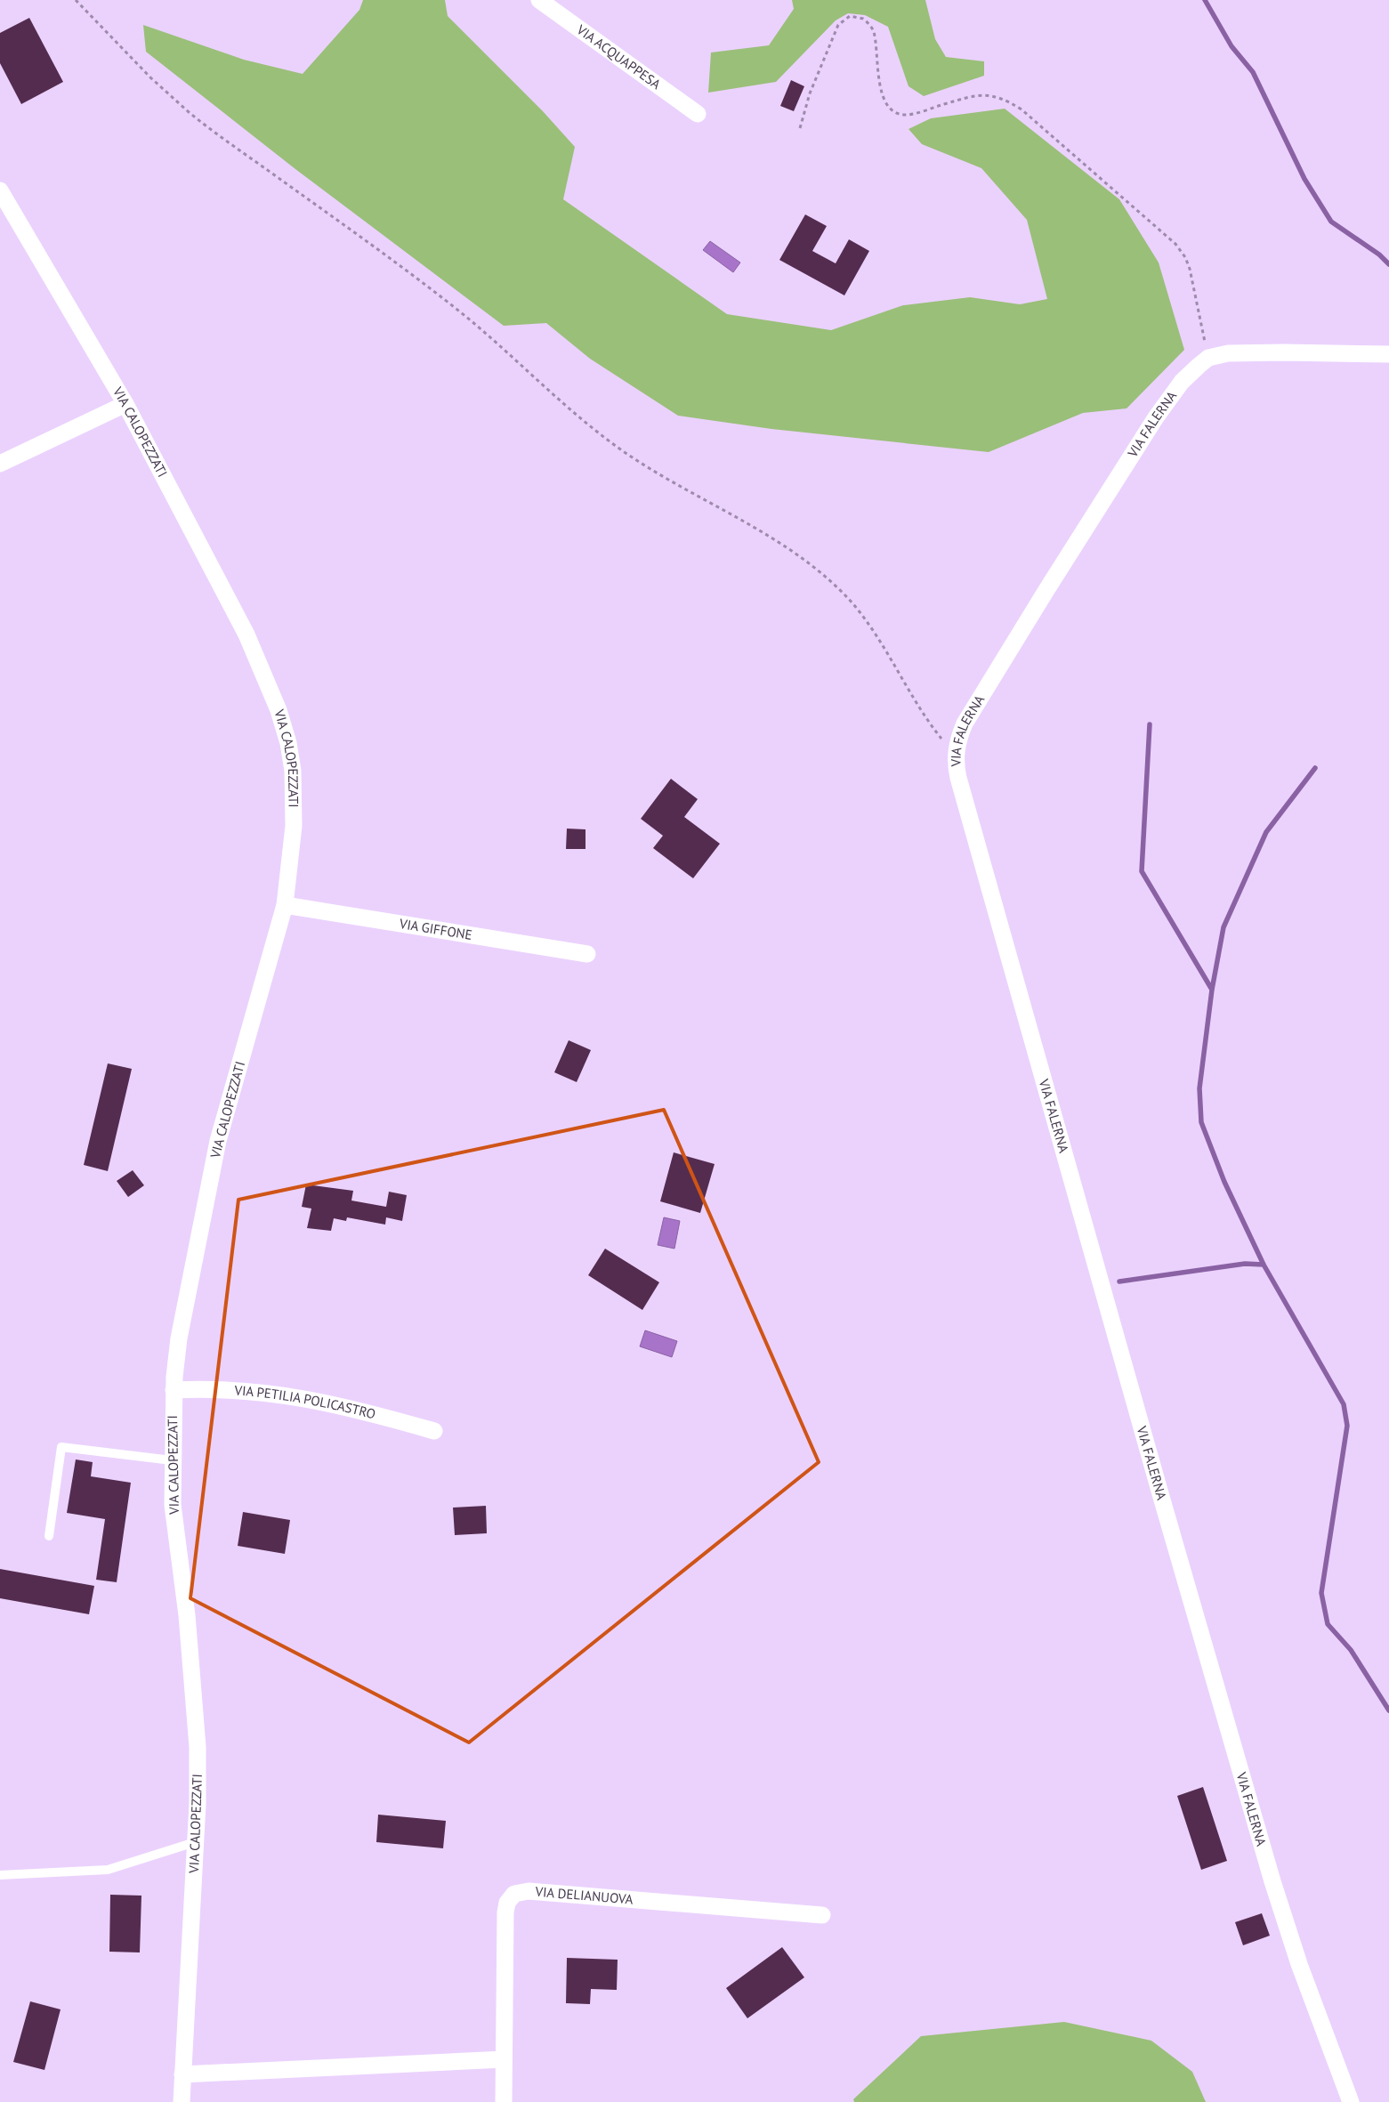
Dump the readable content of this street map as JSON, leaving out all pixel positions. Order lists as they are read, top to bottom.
{
  "streets": {
    "street": [
      "VIA ACQUAPPESA",
      "VIA FALERNA",
      "VIA CALOPEZZATI",
      "VIA GIFFONE",
      "VIA PETILIA POLICASTRO",
      "VIA DELIANUOVA"
    ]
  },
  "crossings": [
    ["VIA CALOPEZZATI", "VIA GIFFONE"],
    ["VIA CALOPEZZATI", "VIA PETILIA POLICASTRO"]
  ]
}
